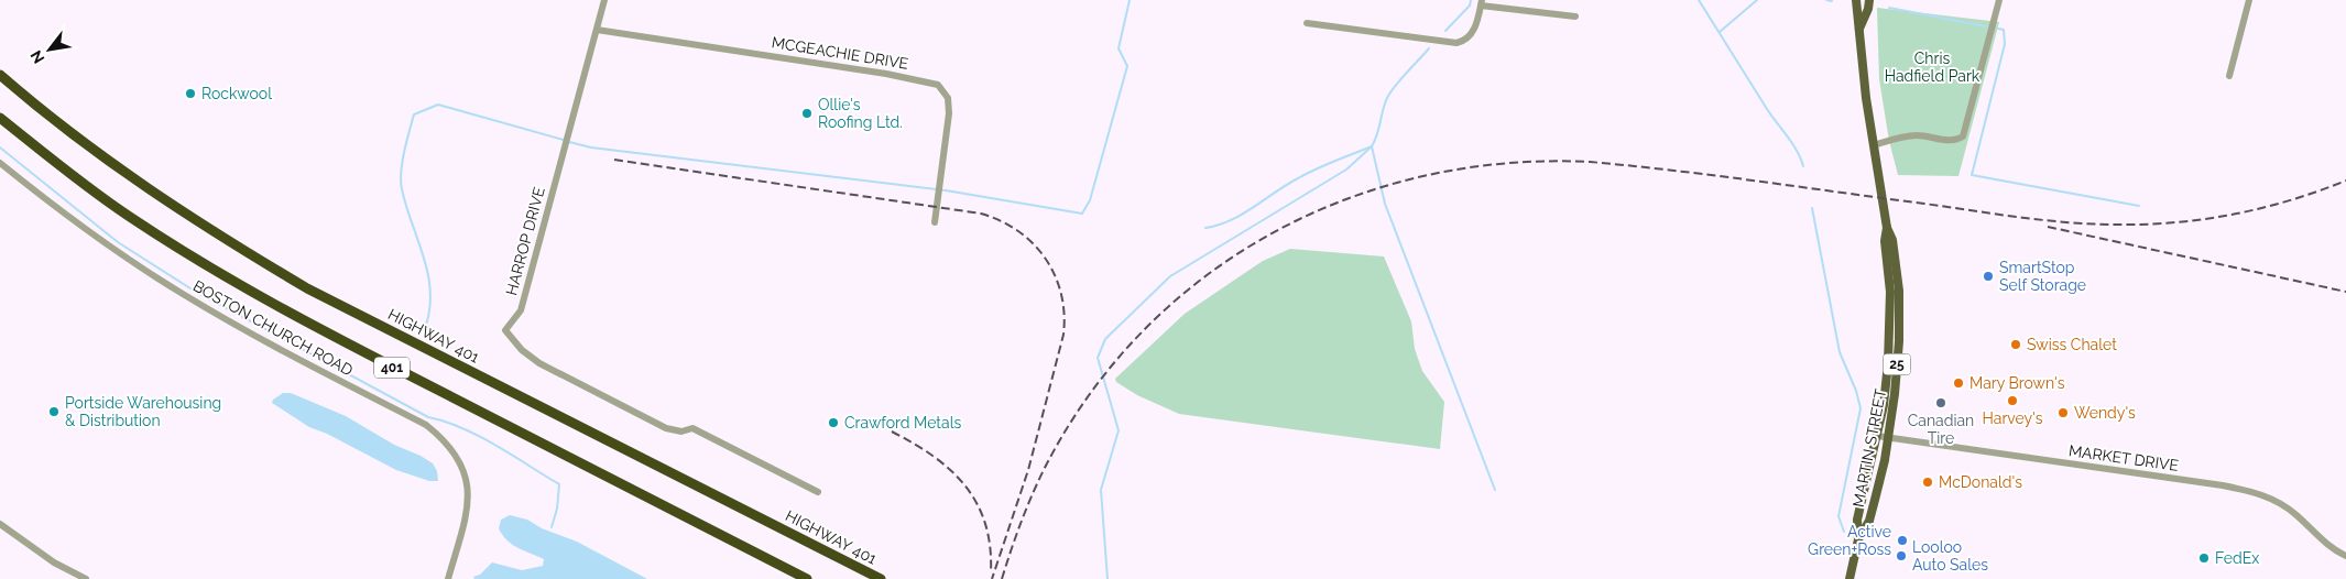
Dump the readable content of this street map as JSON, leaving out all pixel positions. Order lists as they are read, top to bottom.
{
  "streets": {
    "highway": ["HIGHWAY 401", "401"],
    "main road": ["25", "MARTIN STREET"],
    "street": [
      "MCGEACHIE DRIVE",
      "HARROP DRIVE",
      "BOSTON CHURCH ROAD",
      "MARKET DRIVE"
    ]
  },
  "crossings": [
    ["MCGEACHIE DRIVE", "HARROP DRIVE"],
    ["MARTIN STREET", "MARKET DRIVE"]
  ],
  "parks": ["Chris Hadfield Park"],
  "places": [
    "Rockwool",
    "Ollie's Roofing Ltd.",
    "SmartStop Self Storage",
    "Swiss Chalet",
    "Mary Brown's",
    "Harvey's",
    "Canadian Tire",
    "Portside Warehousing & Distribution",
    "Wendy's",
    "Crawford Metals",
    "McDonald's",
    "Active Green+Ross",
    "Looloo Auto Sales",
    "FedEx"
  ],
  "north": "bottom left"
}
